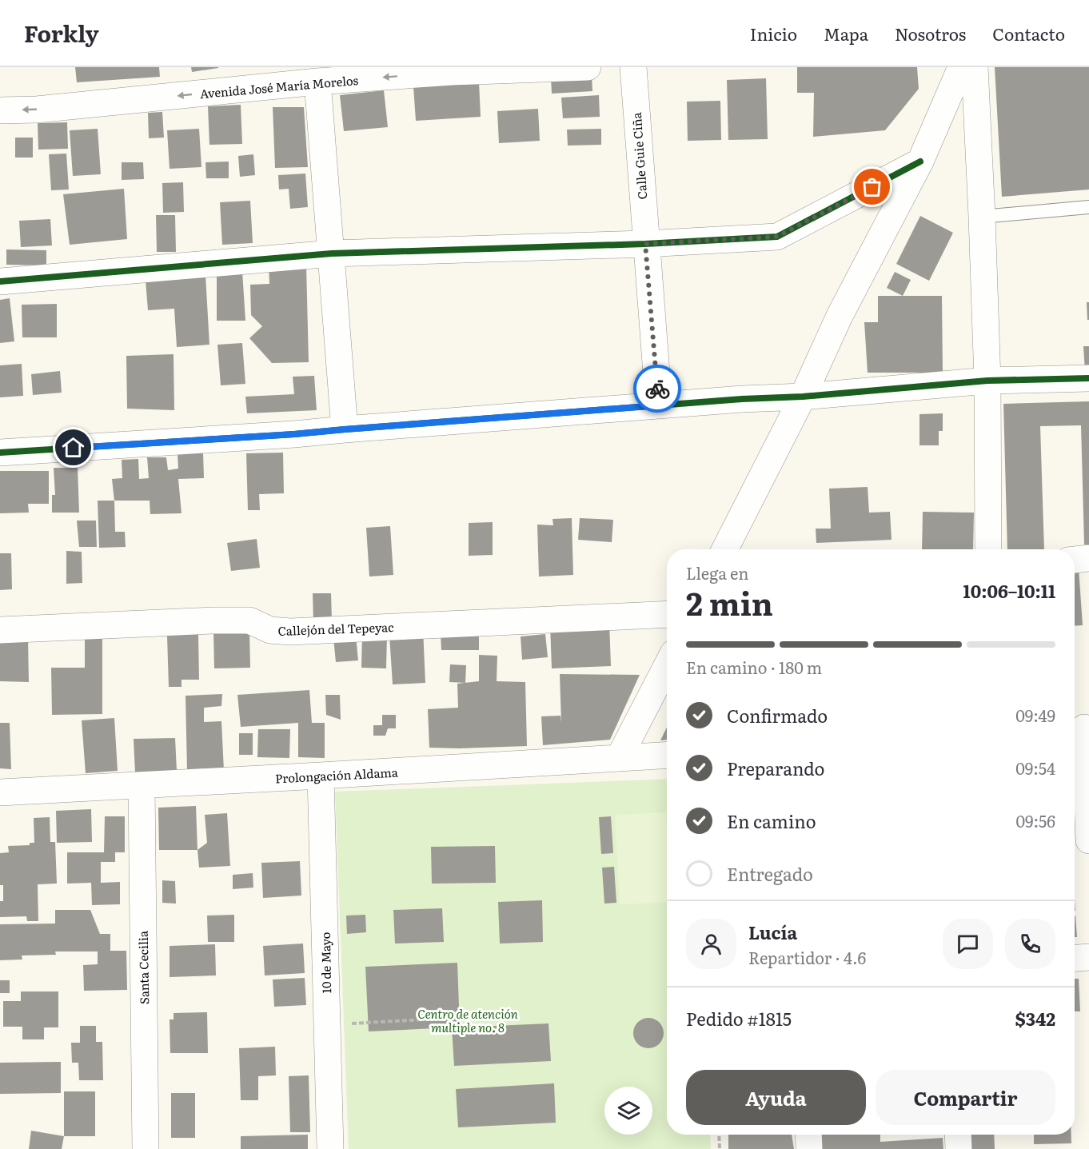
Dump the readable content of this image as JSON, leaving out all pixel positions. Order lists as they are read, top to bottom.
{
  "streets": {
    "street": [
      "Avenida José María Morelos",
      "Calle Guie Ciña",
      "Callejón del Tepeyac",
      "Prolongación Aldama",
      "10 de Mayo",
      "Santa Cecilia"
    ]
  },
  "crossings": [
    ["Prolongación Aldama", "10 de Mayo"],
    ["Prolongación Aldama", "Santa Cecilia"]
  ],
  "parks": ["Centro de atención multiple no. 8"],
  "page": {
    "header": "Forkly",
    "nav": [
      "Inicio",
      "Mapa",
      "Nosotros",
      "Contacto"
    ],
    "heading": ["2 min", "Llega en", "10:06–10:11"],
    "panel": [
      "Lucía",
      "Repartidor · 4.6",
      "Pedido #1815",
      "$342"
    ],
    "bar": "En camino · 180 m",
    "list": [
      ["Confirmado", "09:49"],
      ["Preparando", "09:54"],
      ["En camino", "09:56"],
      "Entregado"
    ],
    "buttons": ["Ayuda", "Compartir"]
  }
}
